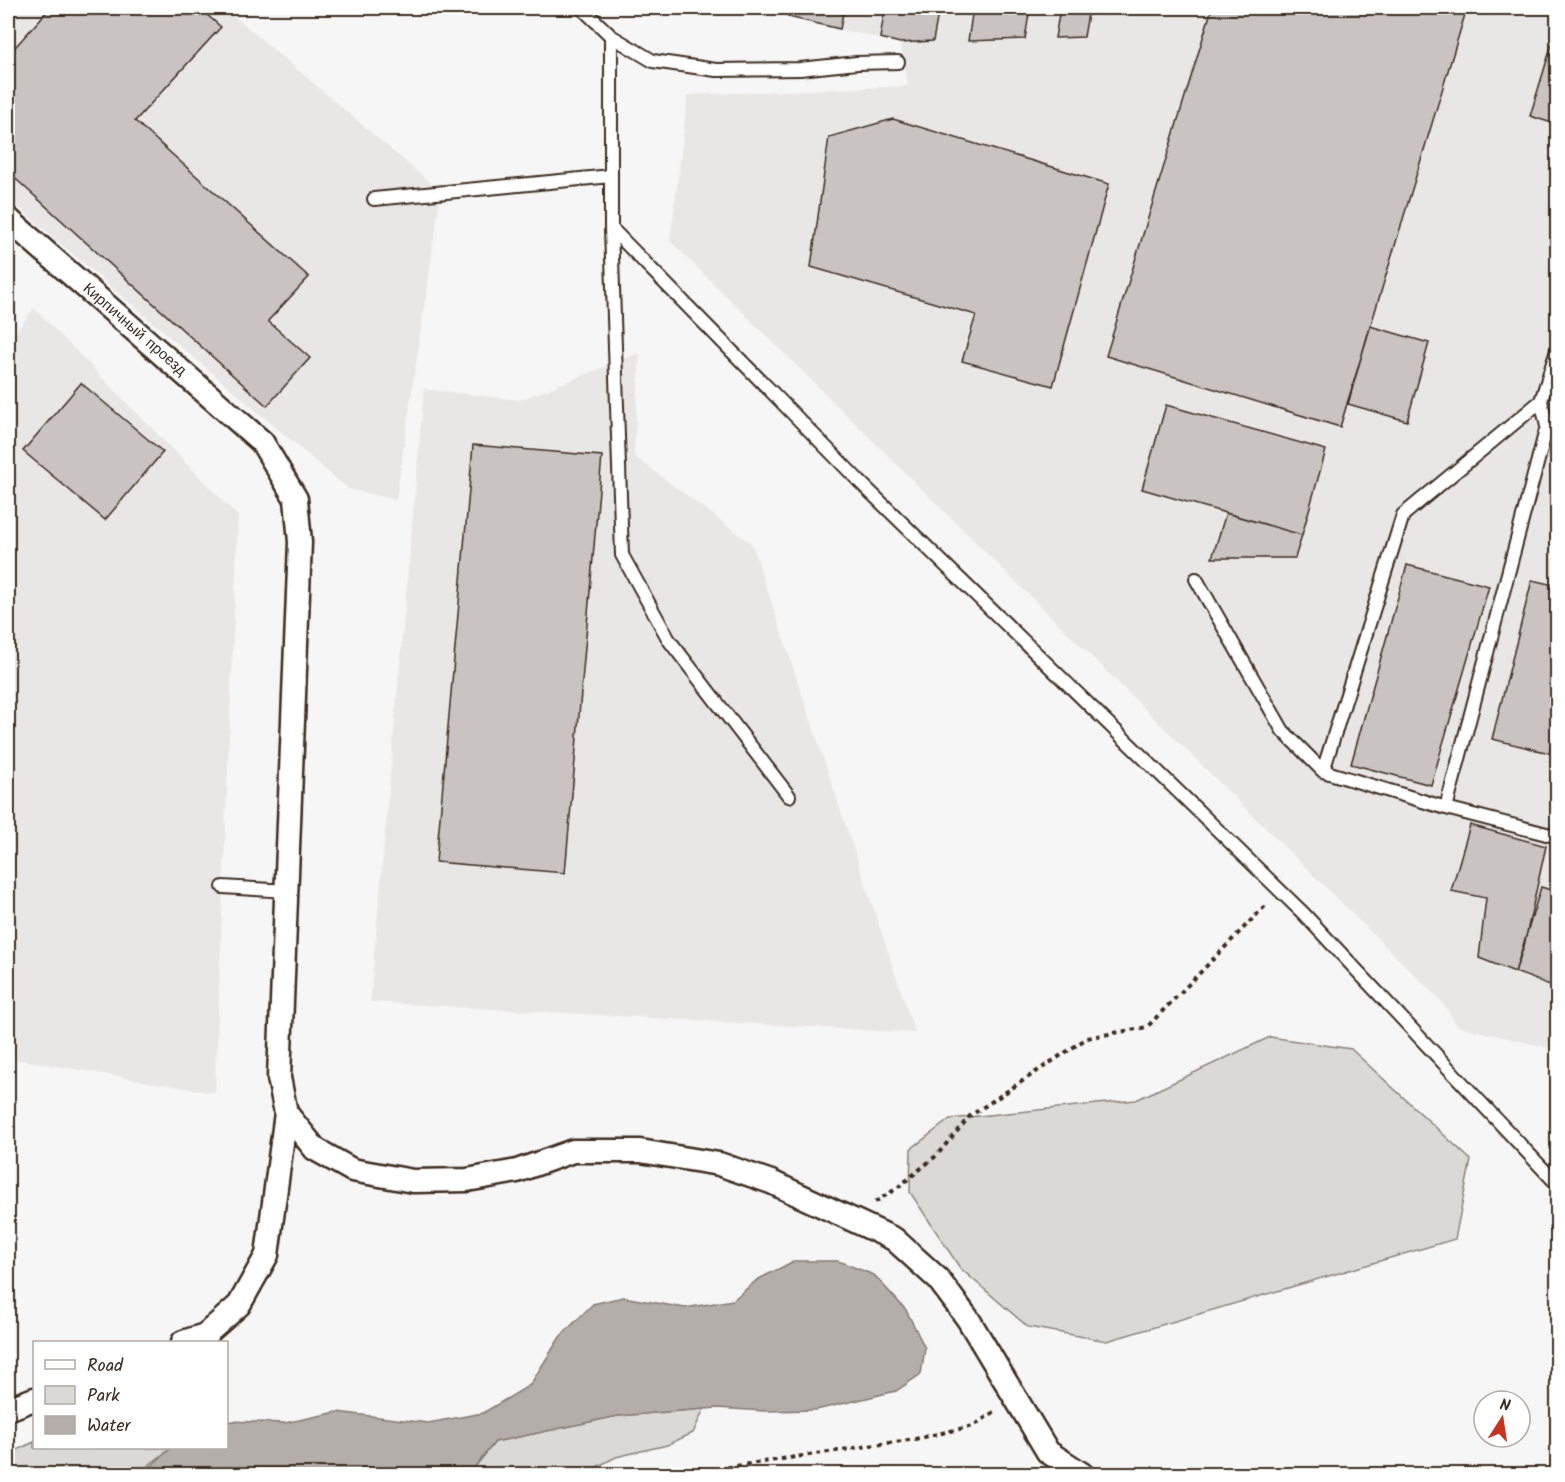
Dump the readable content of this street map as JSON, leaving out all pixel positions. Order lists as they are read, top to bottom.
{
  "streets": {
    "street": ["Кирпичный проезд"]
  },
  "legend": ["Road", "Park", "Water"],
  "north": "top"
}
